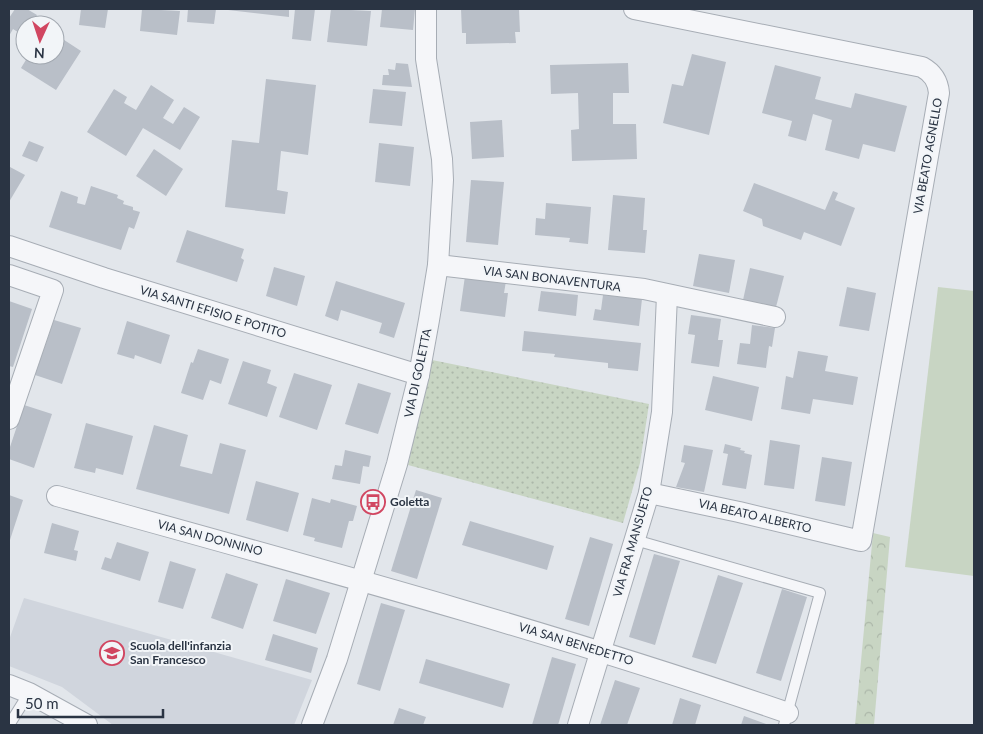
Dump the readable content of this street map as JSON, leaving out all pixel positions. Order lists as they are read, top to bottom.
{
  "streets": {
    "street": [
      "VIA BEATO AGNELLO",
      "VIA SAN BONAVENTURA",
      "VIA SANTI EFISIO E POTITO",
      "VIA DI GOLETTA",
      "VIA BEATO ALBERTO",
      "VIA SAN DONNINO",
      "VIA FRA MANSUETO",
      "VIA SAN BENEDETTO"
    ]
  },
  "crossings": [
    ["VIA BEATO AGNELLO", "VIA BEATO ALBERTO"],
    ["VIA SAN BONAVENTURA", "VIA DI GOLETTA"],
    ["VIA SAN BONAVENTURA", "VIA FRA MANSUETO"],
    ["VIA SANTI EFISIO E POTITO", "VIA DI GOLETTA"],
    ["VIA DI GOLETTA", "VIA SAN DONNINO"],
    ["VIA DI GOLETTA", "VIA SAN BENEDETTO"],
    ["VIA BEATO ALBERTO", "VIA FRA MANSUETO"],
    ["VIA SAN DONNINO", "VIA SAN BENEDETTO"],
    ["VIA FRA MANSUETO", "VIA SAN BENEDETTO"]
  ],
  "places": {
    "bus stop": ["Goletta"],
    "school or university": ["Scuola dell'infanzia San Francesco"]
  },
  "scale_bar": "50 m",
  "north": "bottom"
}
